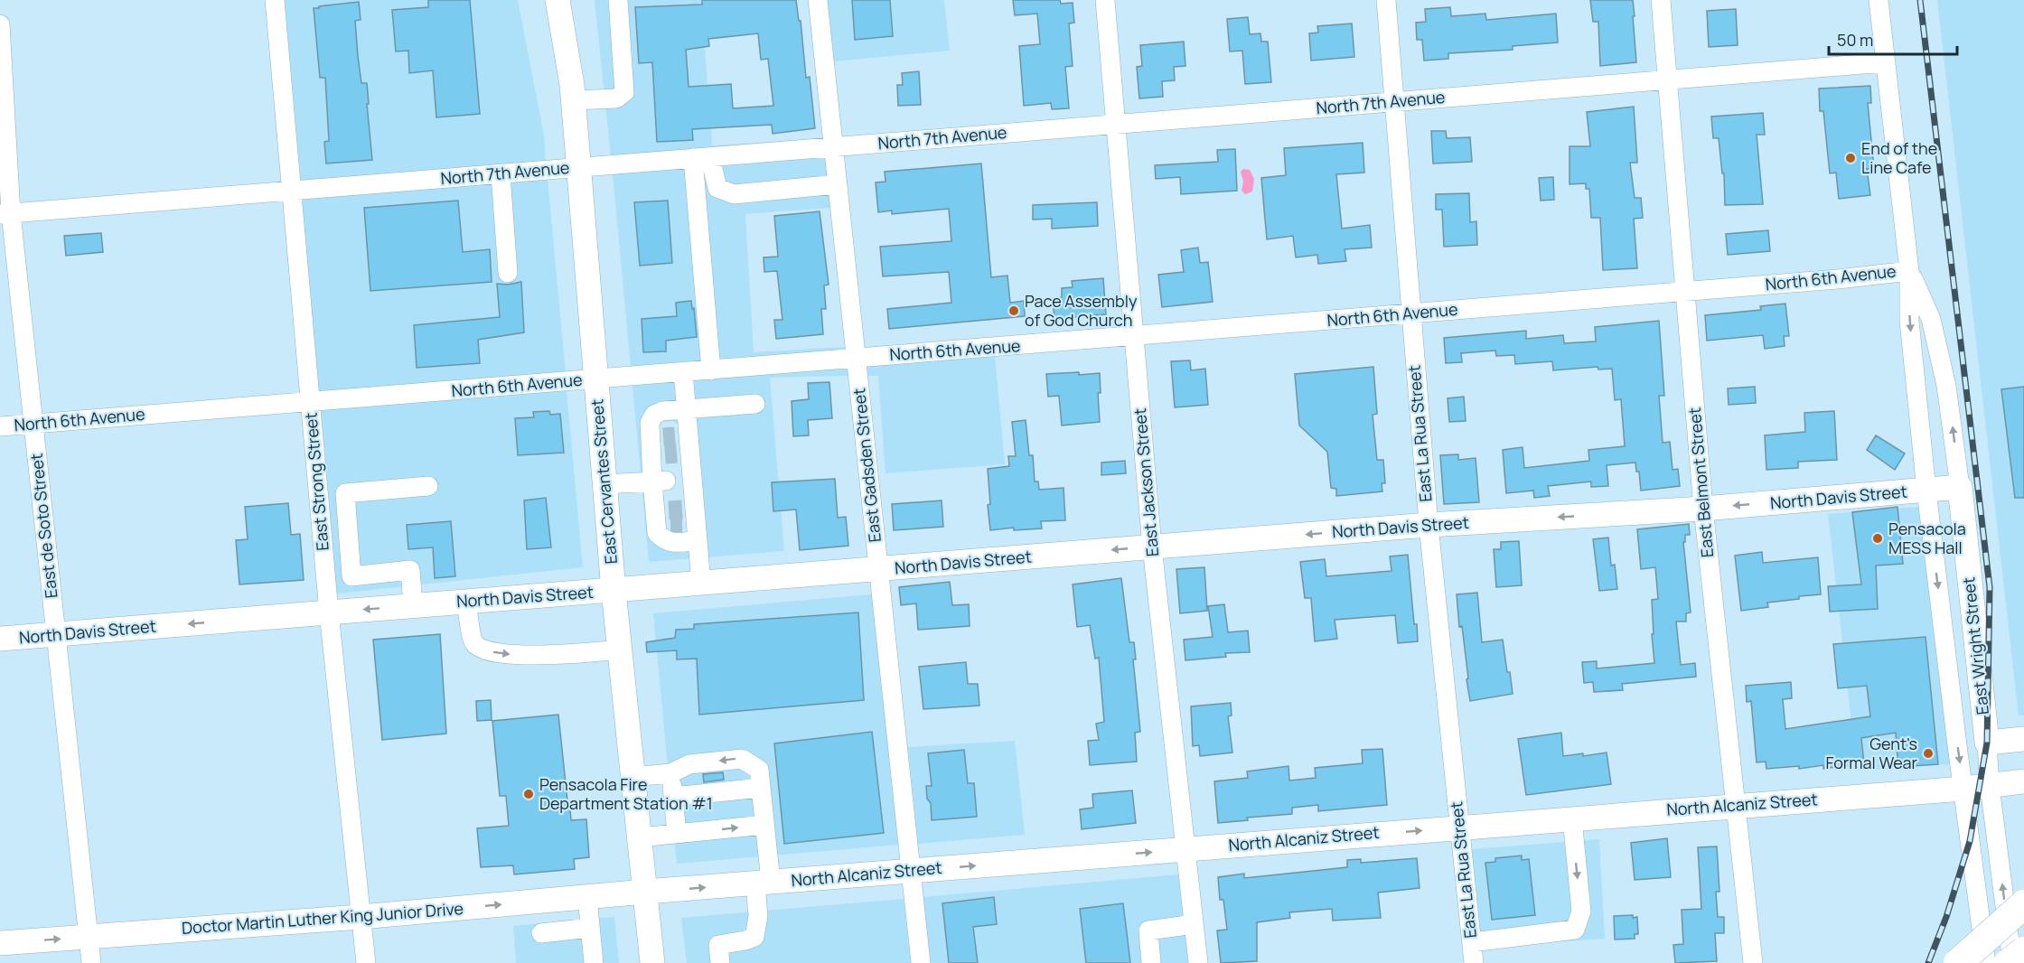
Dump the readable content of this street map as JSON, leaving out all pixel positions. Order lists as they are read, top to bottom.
{
  "streets": {
    "main road": [
      "East Cervantes Street",
      "North Davis Street",
      "East Wright Street",
      "North Alcaniz Street",
      "Doctor Martin Luther King Junior Drive"
    ],
    "street": [
      "North 7th Avenue",
      "North 6th Avenue",
      "East La Rua Street",
      "East Gadsden Street",
      "East Strong Street",
      "East Jackson Street",
      "East Belmont Street",
      "East de Soto Street"
    ]
  },
  "crossings": [
    ["North 7th Avenue", "East La Rua Street"],
    ["North 7th Avenue", "East Gadsden Street"],
    ["North 7th Avenue", "East Strong Street"],
    ["North 7th Avenue", "East Cervantes Street"],
    ["North 7th Avenue", "East Jackson Street"],
    ["North 7th Avenue", "East Belmont Street"],
    ["North 7th Avenue", "East de Soto Street"],
    ["North 7th Avenue", "East Wright Street"],
    ["North 6th Avenue", "East La Rua Street"],
    ["North 6th Avenue", "East Gadsden Street"],
    ["North 6th Avenue", "East Strong Street"],
    ["North 6th Avenue", "East Cervantes Street"],
    ["North 6th Avenue", "East Jackson Street"],
    ["North 6th Avenue", "East Belmont Street"],
    ["North 6th Avenue", "East de Soto Street"],
    ["North 6th Avenue", "East Wright Street"],
    ["East La Rua Street", "North Davis Street"],
    ["East La Rua Street", "North Alcaniz Street"],
    ["East Gadsden Street", "North Davis Street"],
    ["East Gadsden Street", "North Alcaniz Street"],
    ["East Strong Street", "North Davis Street"],
    ["East Strong Street", "Doctor Martin Luther King Junior Drive"],
    ["East Cervantes Street", "North Davis Street"],
    ["East Cervantes Street", "North Alcaniz Street"],
    ["East Cervantes Street", "Doctor Martin Luther King Junior Drive"],
    ["East Jackson Street", "North Davis Street"],
    ["East Jackson Street", "North Alcaniz Street"],
    ["East Belmont Street", "North Davis Street"],
    ["East Belmont Street", "North Alcaniz Street"],
    ["North Davis Street", "East de Soto Street"],
    ["North Davis Street", "East Wright Street"],
    ["East de Soto Street", "Doctor Martin Luther King Junior Drive"],
    ["East Wright Street", "North Alcaniz Street"],
    ["North Alcaniz Street", "Doctor Martin Luther King Junior Drive"]
  ],
  "one_way": ["North Davis Street", "North Alcaniz Street", "Doctor Martin Luther King Junior Drive"],
  "places": [
    "End of the Line Cafe",
    "Pace Assembly of God Church",
    "Pensacola MESS Hall",
    "Gent's Formal Wear",
    "Pensacola Fire Department Station #1"
  ],
  "scale_bar": "50 m"
}
